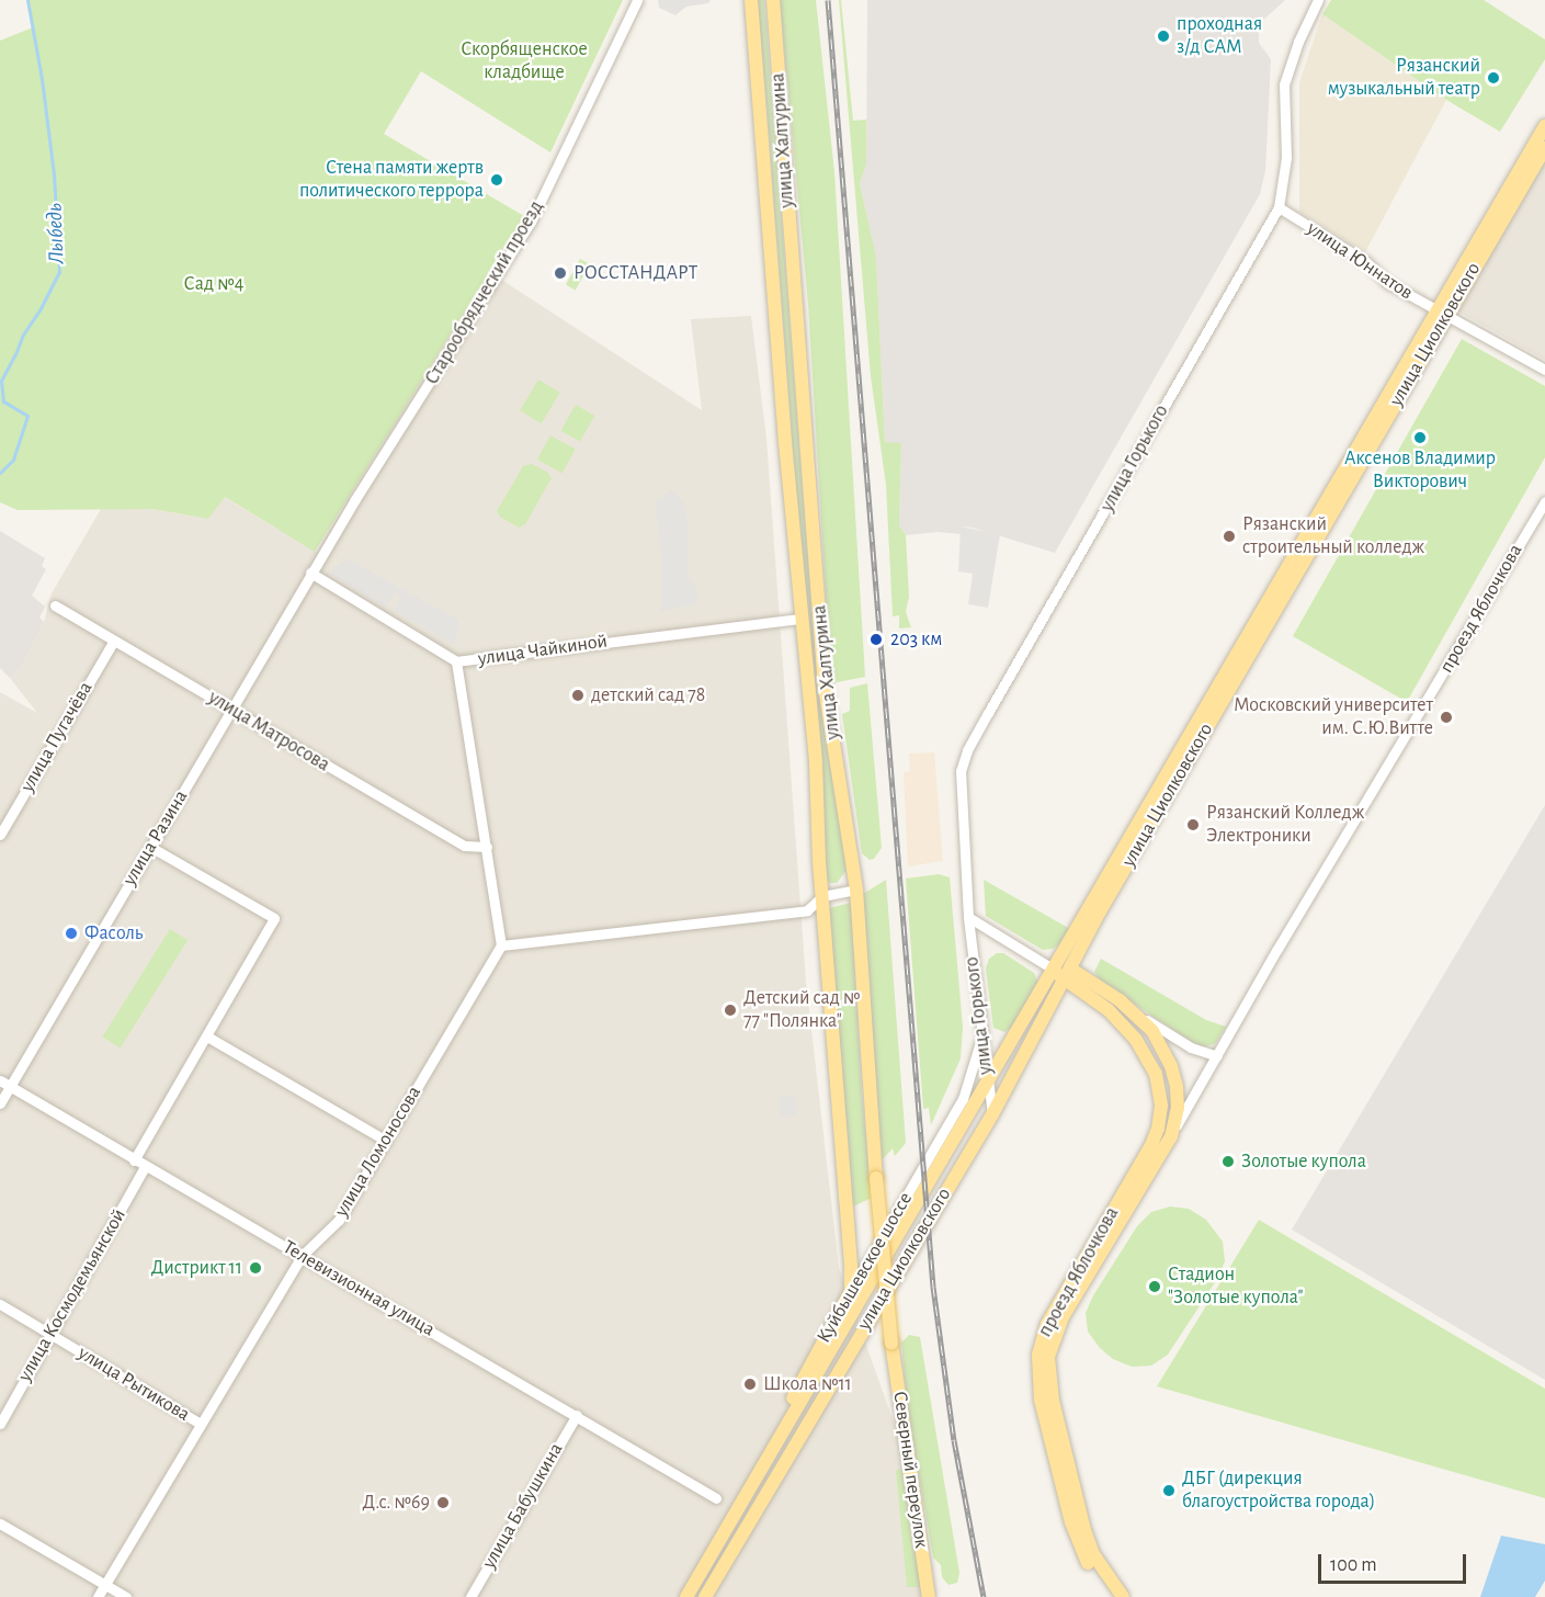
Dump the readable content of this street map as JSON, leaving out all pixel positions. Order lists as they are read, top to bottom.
{
  "streets": {
    "main road": [
      "улица Халтурина",
      "улица Циолковского",
      "проезд Яблочкова",
      "Куйбышевское шоссе",
      "Северный переулок"
    ],
    "street": [
      "улица Юннатов",
      "Старообрядческий проезд",
      "улица Горького",
      "улица Чайкиной",
      "улица Матросова",
      "улица Пугачёва",
      "улица Разина",
      "улица Ломоносова",
      "Телевизионная улица",
      "улица Космодемьянской",
      "улица Рытикова",
      "улица Бабушкина"
    ]
  },
  "crossings": [
    ["улица Халтурина", "улица Чайкиной"],
    ["улица Халтурина", "Куйбышевское шоссе"],
    ["улица Халтурина", "Северный переулок"],
    ["улица Юннатов", "улица Циолковского"],
    ["улица Юннатов", "улица Горького"],
    ["Старообрядческий проезд", "улица Чайкиной"],
    ["Старообрядческий проезд", "улица Разина"],
    ["улица Циолковского", "улица Горького"],
    ["улица Циолковского", "проезд Яблочкова"],
    ["улица Циолковского", "Куйбышевское шоссе"],
    ["улица Горького", "Куйбышевское шоссе"],
    ["улица Чайкиной", "улица Разина"],
    ["улица Матросова", "улица Пугачёва"],
    ["улица Матросова", "улица Разина"],
    ["улица Разина", "Телевизионная улица"],
    ["улица Ломоносова", "Телевизионная улица"],
    ["улица Ломоносова", "улица Рытикова"],
    ["Телевизионная улица", "улица Космодемьянской"],
    ["Телевизионная улица", "улица Бабушкина"],
    ["улица Космодемьянской", "улица Рытикова"]
  ],
  "water": ["Лыбедь"],
  "parks": ["Скорбященское кладбище", "Сад №4"],
  "places": [
    "проходная з/д САМ",
    "Рязанский музыкальный театр",
    "Стена памяти жертв политического террора",
    "РОССТАНДАРТ",
    "Аксенов Владимир Викторович",
    "Рязанский строительный колледж",
    "203 км",
    "детский сад 78",
    "Московский университет им. С.Ю.Витте",
    "Рязанский Колледж Электроники",
    "Фасоль",
    "Детский сад № 77 \"Полянка\"",
    "Золотые купола",
    "Дистрикт 11",
    "Стадион \"Золотые купола\"",
    "Школа №11",
    "ДБГ (дирекция благоустройства города)",
    "Д.с. №69"
  ],
  "scale_bar": "100 m"
}
